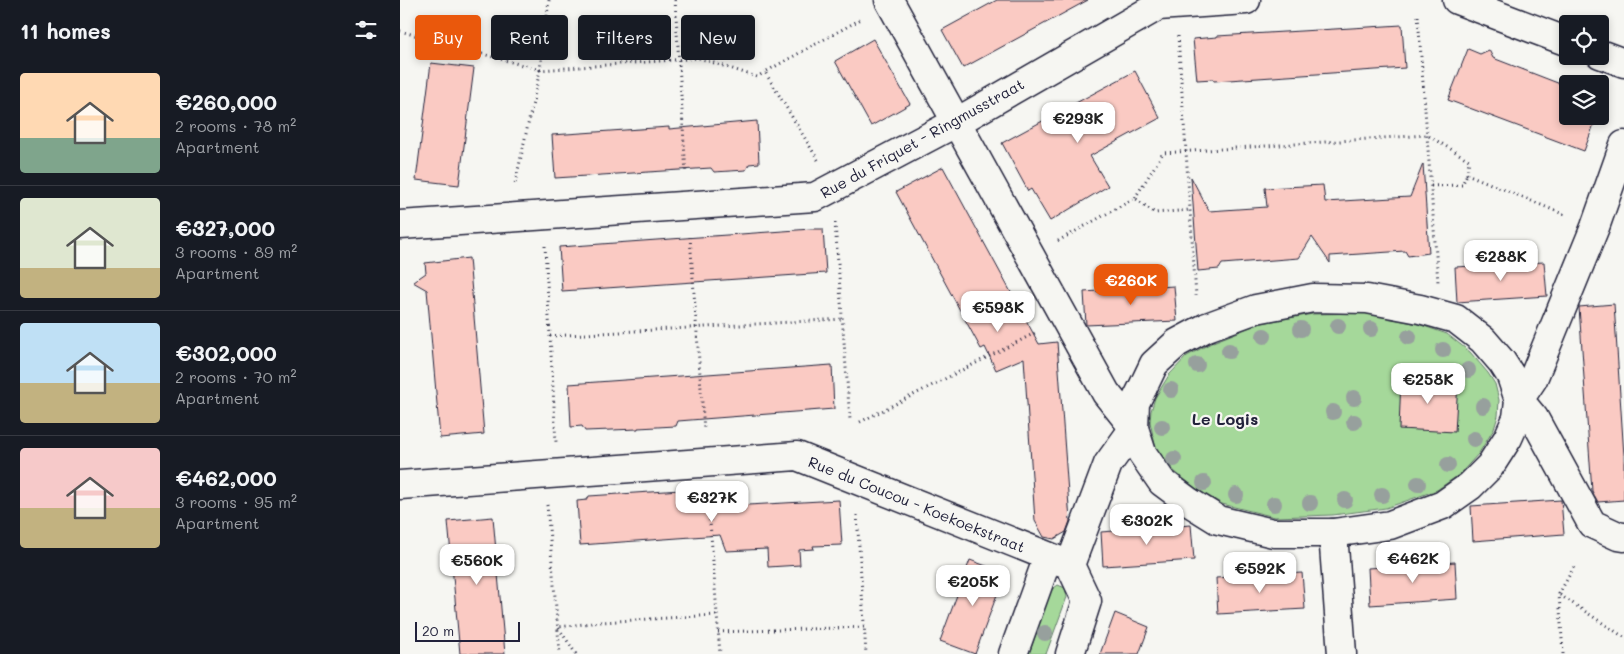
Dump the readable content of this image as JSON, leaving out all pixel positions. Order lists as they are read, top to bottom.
{
  "streets": {
    "street": ["Rue du Friquet - Ringmusstraat", "Rue du Coucou - Koekoekstraat"]
  },
  "districts": ["Le Logis"],
  "scale_bar": "20 m",
  "page": {
    "heading": "11 homes",
    "chip": [
      "Buy",
      "Rent",
      "Filters",
      "New"
    ],
    "list": [
      {
        "name": "€260,000",
        "note": "2 rooms · 78 m² · Apartment"
      },
      {
        "name": "€327,000",
        "note": "3 rooms · 89 m² · Apartment"
      },
      {
        "name": "€302,000",
        "note": "2 rooms · 70 m² · Apartment"
      },
      {
        "name": "€462,000",
        "note": "3 rooms · 95 m² · Apartment"
      }
    ],
    "price": [
      "€293K",
      "€288K",
      "€260K",
      "€598K",
      "€258K",
      "€327K",
      "€302K",
      "€462K",
      "€560K",
      "€592K",
      "€205K"
    ],
    "scale": "20 m"
  }
}
